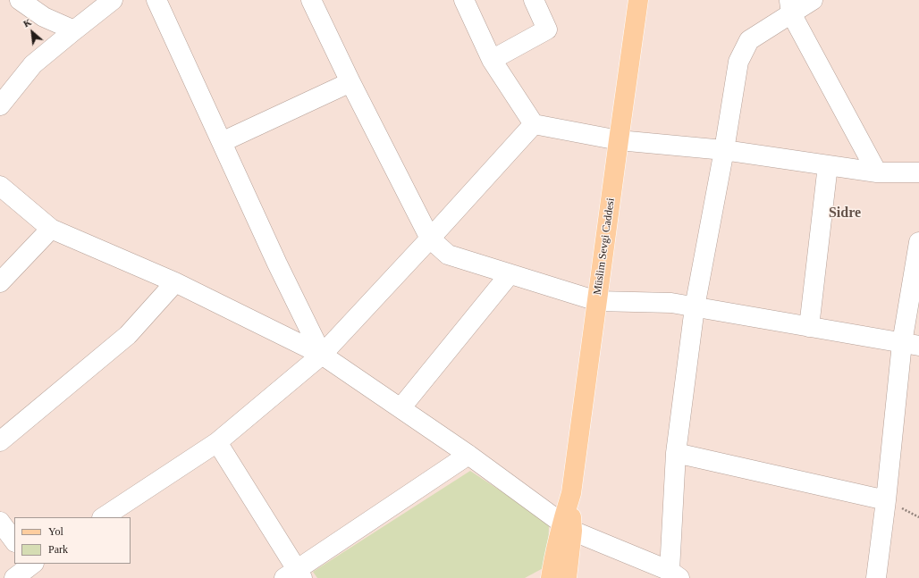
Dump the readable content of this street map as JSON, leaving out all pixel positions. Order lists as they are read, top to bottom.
{
  "streets": {
    "main road": ["Müslim Sevgi Caddesi"]
  },
  "districts": ["Sidre"],
  "legend": ["Yol", "Park"],
  "north": "top left"
}
